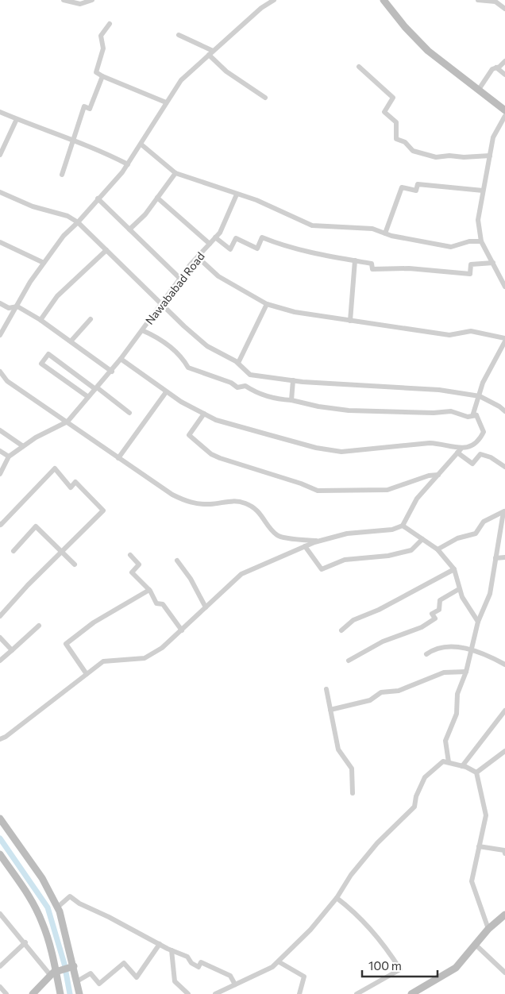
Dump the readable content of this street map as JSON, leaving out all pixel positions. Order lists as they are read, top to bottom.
{
  "streets": {
    "street": ["Nawababad Road"]
  },
  "scale_bar": "100 m"
}
